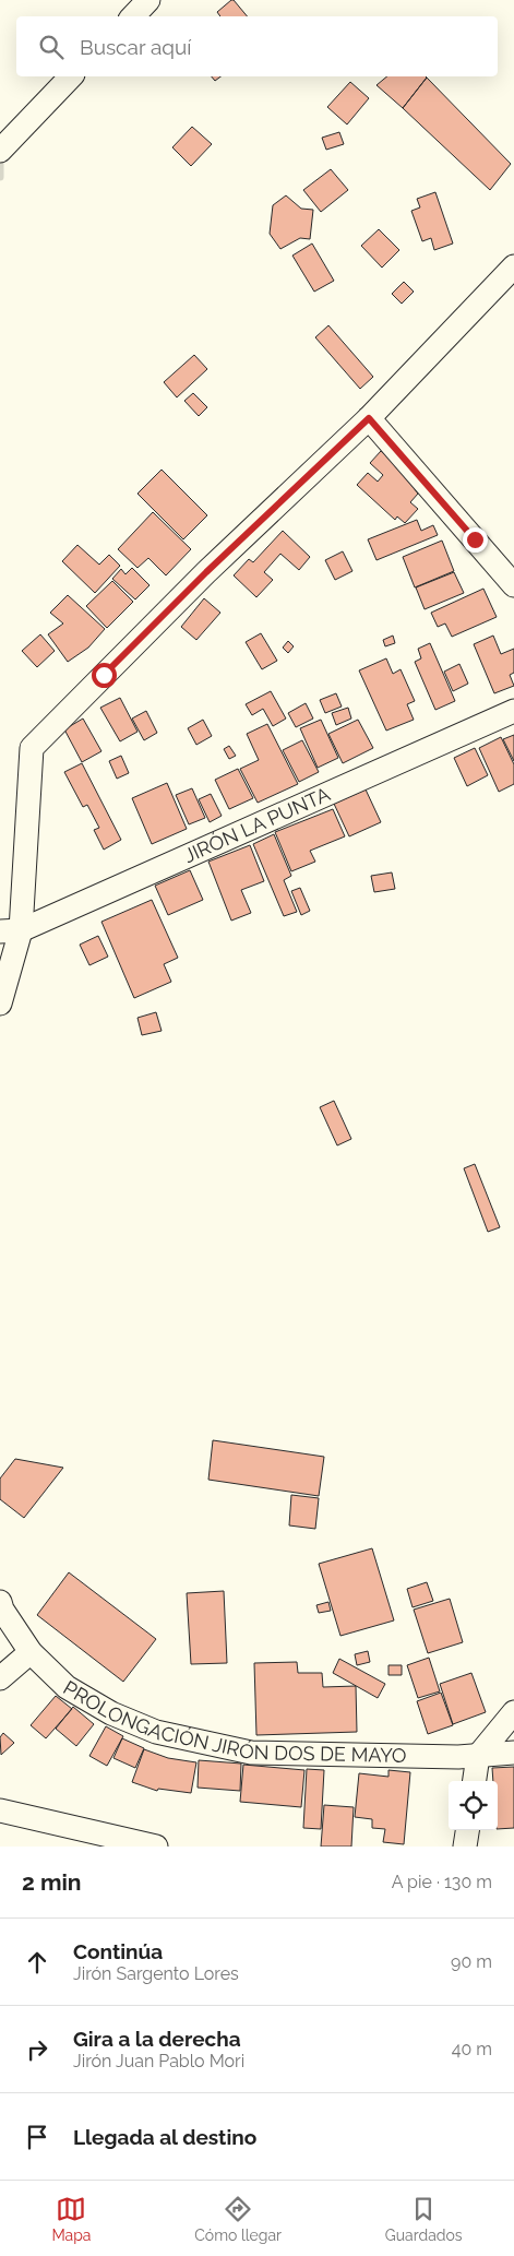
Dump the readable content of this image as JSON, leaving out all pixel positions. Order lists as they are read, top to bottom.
{
  "streets": {
    "street": ["JIRÓN LA PUNTA", "PROLONGACIÓN JIRÓN DOS DE MAYO"]
  },
  "page": {
    "search": "Buscar aquí",
    "heading": ["2 min", "A pie · 130 m"],
    "list": [
      ["Continúa", "Jirón Sargento Lores", "90 m"],
      ["Gira a la derecha", "Jirón Juan Pablo Mori", "40 m"],
      "Llegada al destino"
    ],
    "nav": ["Mapa", "Cómo llegar", "Guardados"]
  }
}
